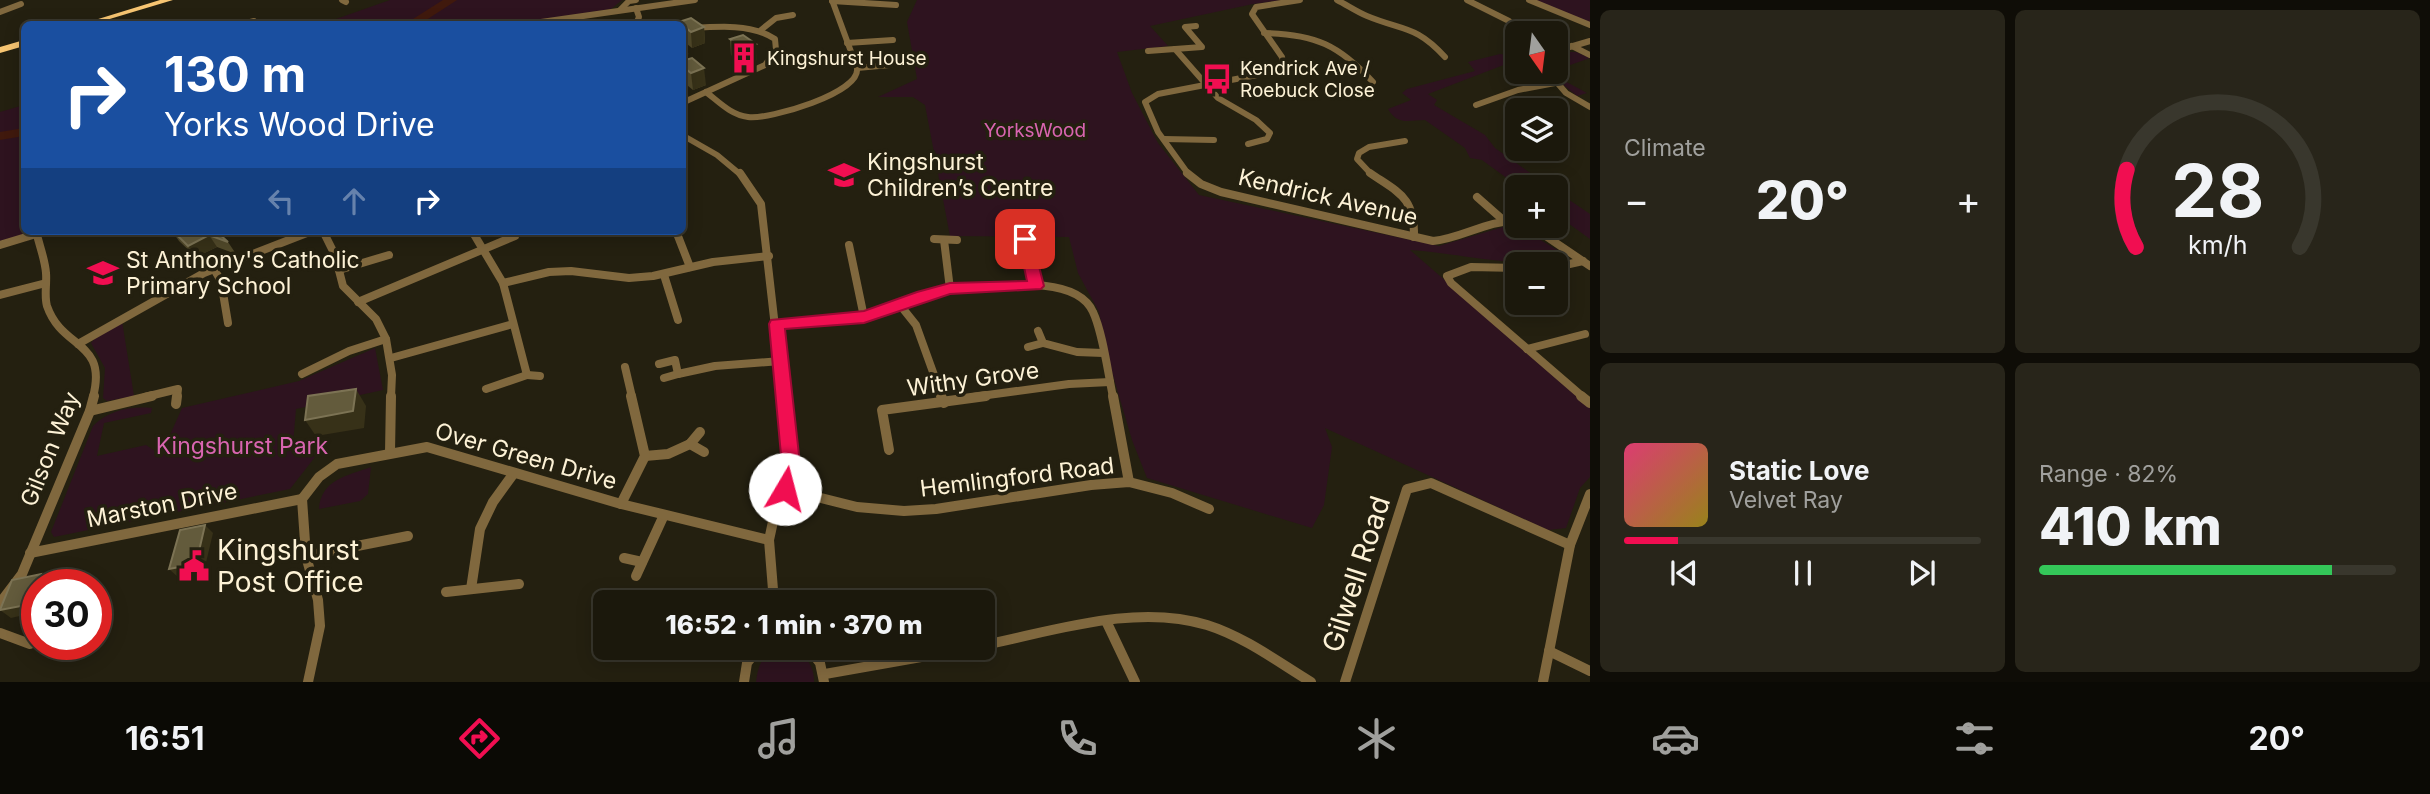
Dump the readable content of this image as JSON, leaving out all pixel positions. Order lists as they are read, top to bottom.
{
  "streets": {
    "street": [
      "Kendrick Avenue",
      "Withy Grove",
      "Gilson Way",
      "Over Green Drive",
      "Hemlingford Road",
      "Marston Drive",
      "Gilwell Road"
    ]
  },
  "crossings": [
    ["Gilson Way", "Marston Drive"],
    ["Over Green Drive", "Marston Drive"]
  ],
  "parks": ["YorksWood", "Kingshurst Park"],
  "places": {
    "building": ["Kingshurst House"],
    "bus stop": ["Kendrick Ave / Roebuck Close"],
    "school or university": ["Kingshurst Children’s Centre", "St Anthony's Catholic Primary School"],
    "public building": ["Kingshurst Post Office"]
  },
  "north": "bottom",
  "page": {
    "tile": [
      "Climate",
      ["Range · 82%", "410 km"]
    ],
    "map_buttons": ["+", "−"],
    "turn": ["130 m", "Yorks Wood Drive"],
    "heat": ["−", "20°", "+"],
    "song": ["Static Love", "Velvet Ray"],
    "limit": "30",
    "trip": "16:52 · 1 min · 370 m",
    "tabs": ["16:51", "20°"],
    "gauge": ["28", "km/h"]
  }
}
